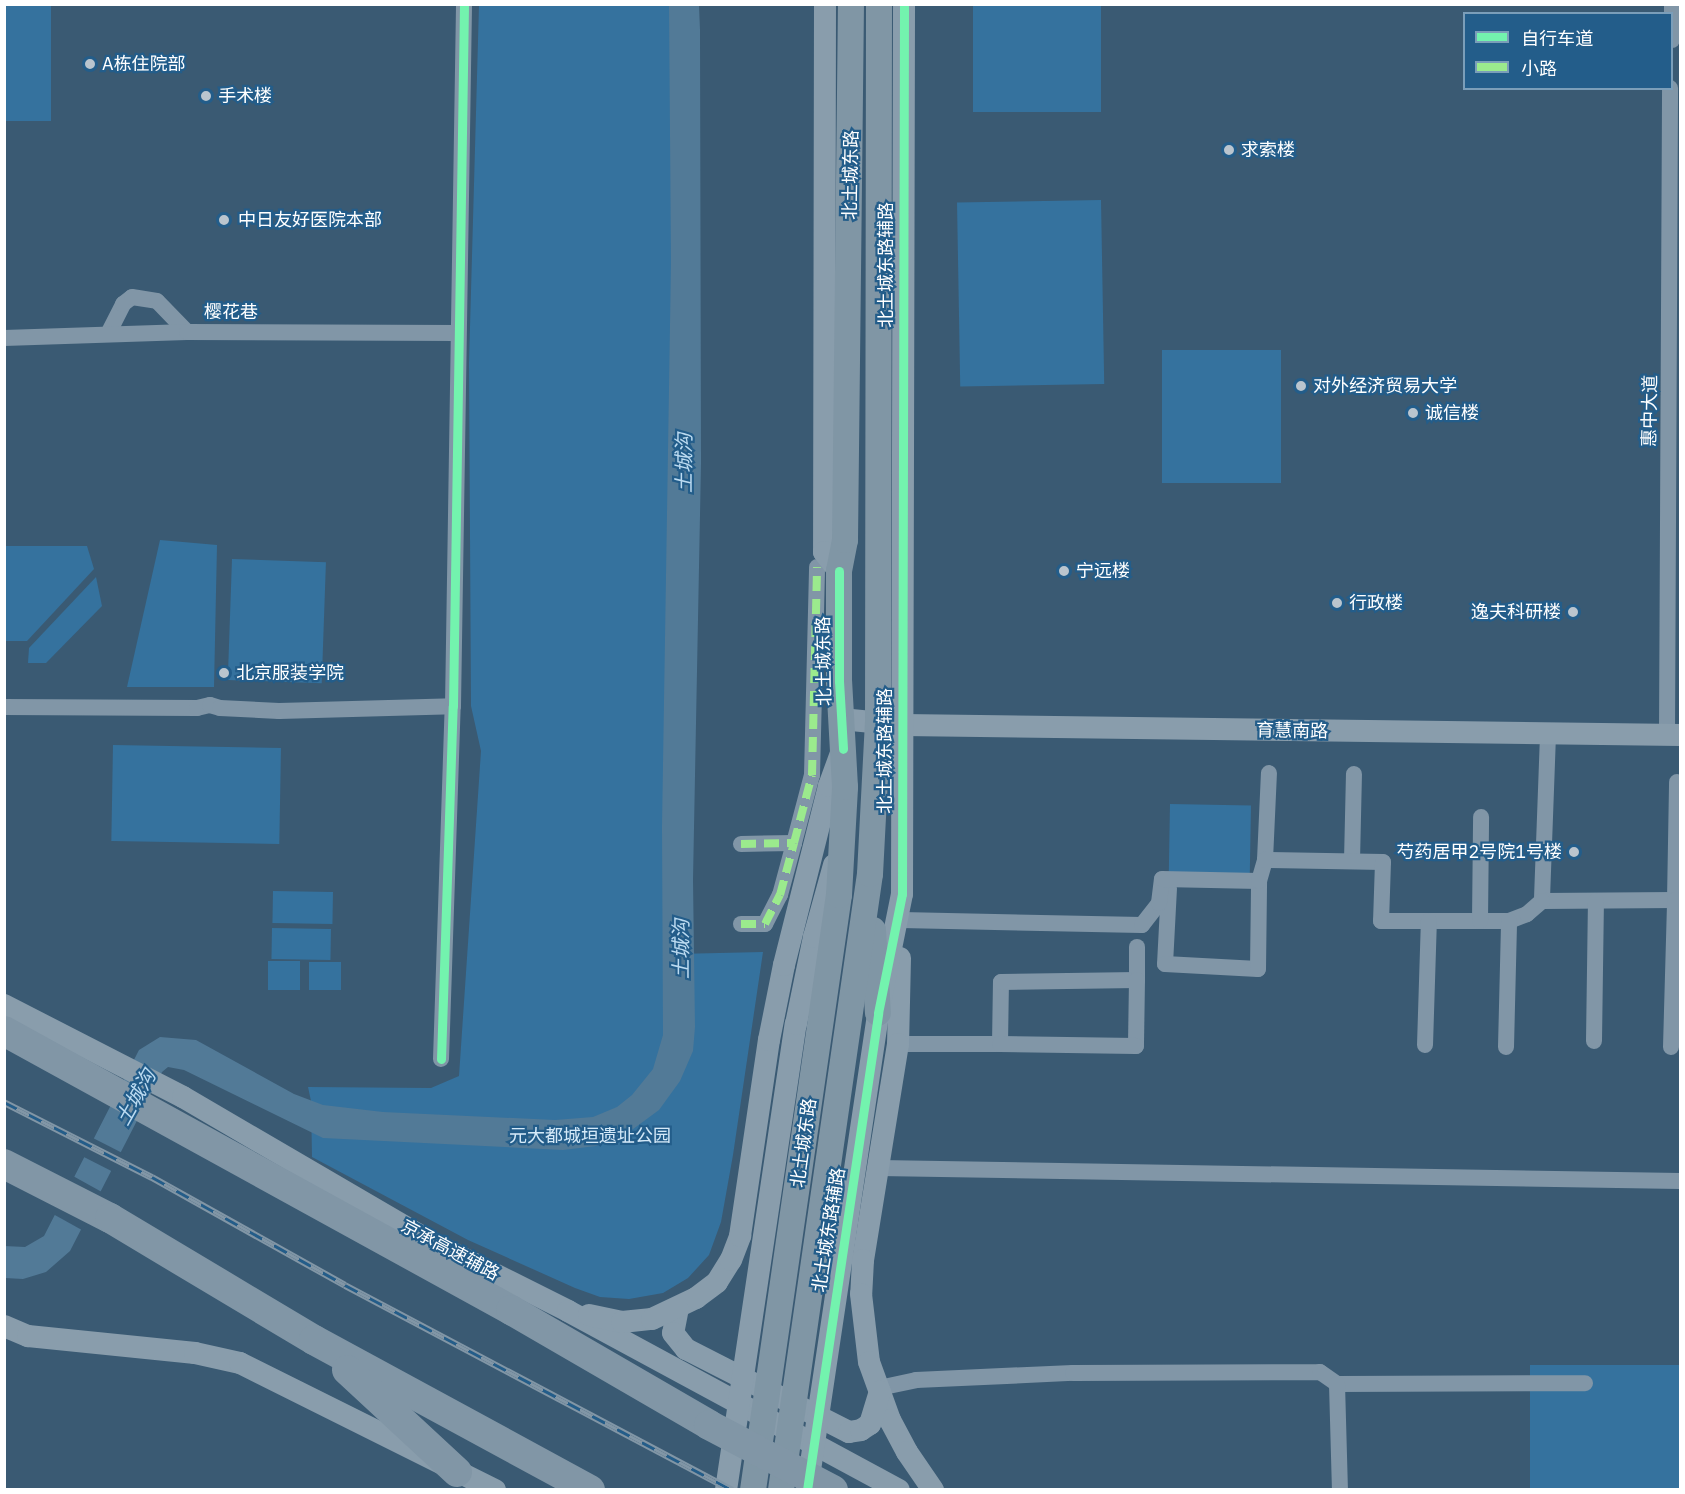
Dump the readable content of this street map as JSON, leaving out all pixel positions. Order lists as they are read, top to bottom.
{
  "streets": {
    "main road": ["北土城东路"],
    "street": [
      "北土城东路辅路",
      "樱花巷",
      "惠中大道",
      "育慧南路",
      "京承高速辅路"
    ]
  },
  "crossings": [
    ["北土城东路", "北土城东路辅路"],
    ["北土城东路", "育慧南路"],
    ["北土城东路辅路", "育慧南路"],
    ["惠中大道", "育慧南路"]
  ],
  "water": ["土城沟"],
  "parks": ["元大都城垣遗址公园"],
  "places": [
    "A栋住院部",
    "手术楼",
    "求索楼",
    "中日友好医院本部",
    "对外经济贸易大学",
    "诚信楼",
    "宁远楼",
    "行政楼",
    "逸夫科研楼",
    "北京服装学院",
    "芍药居甲2号院1号楼"
  ],
  "legend": ["自行车道", "小路"]
}
